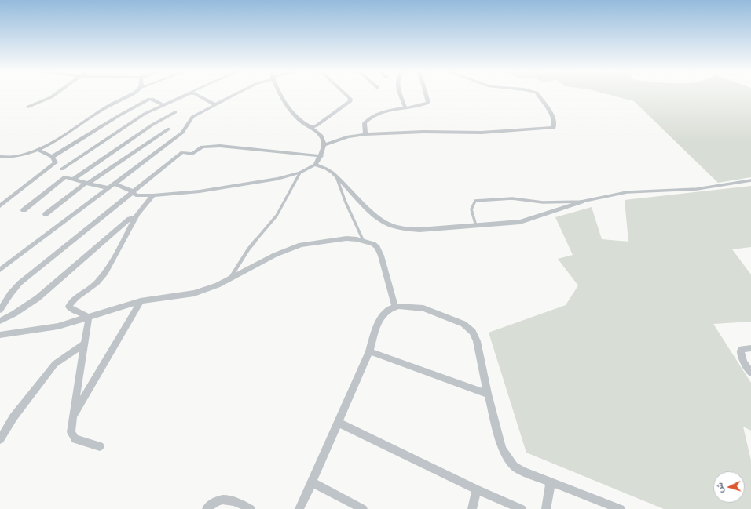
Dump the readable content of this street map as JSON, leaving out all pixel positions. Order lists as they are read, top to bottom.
{
  "north": "left"
}
